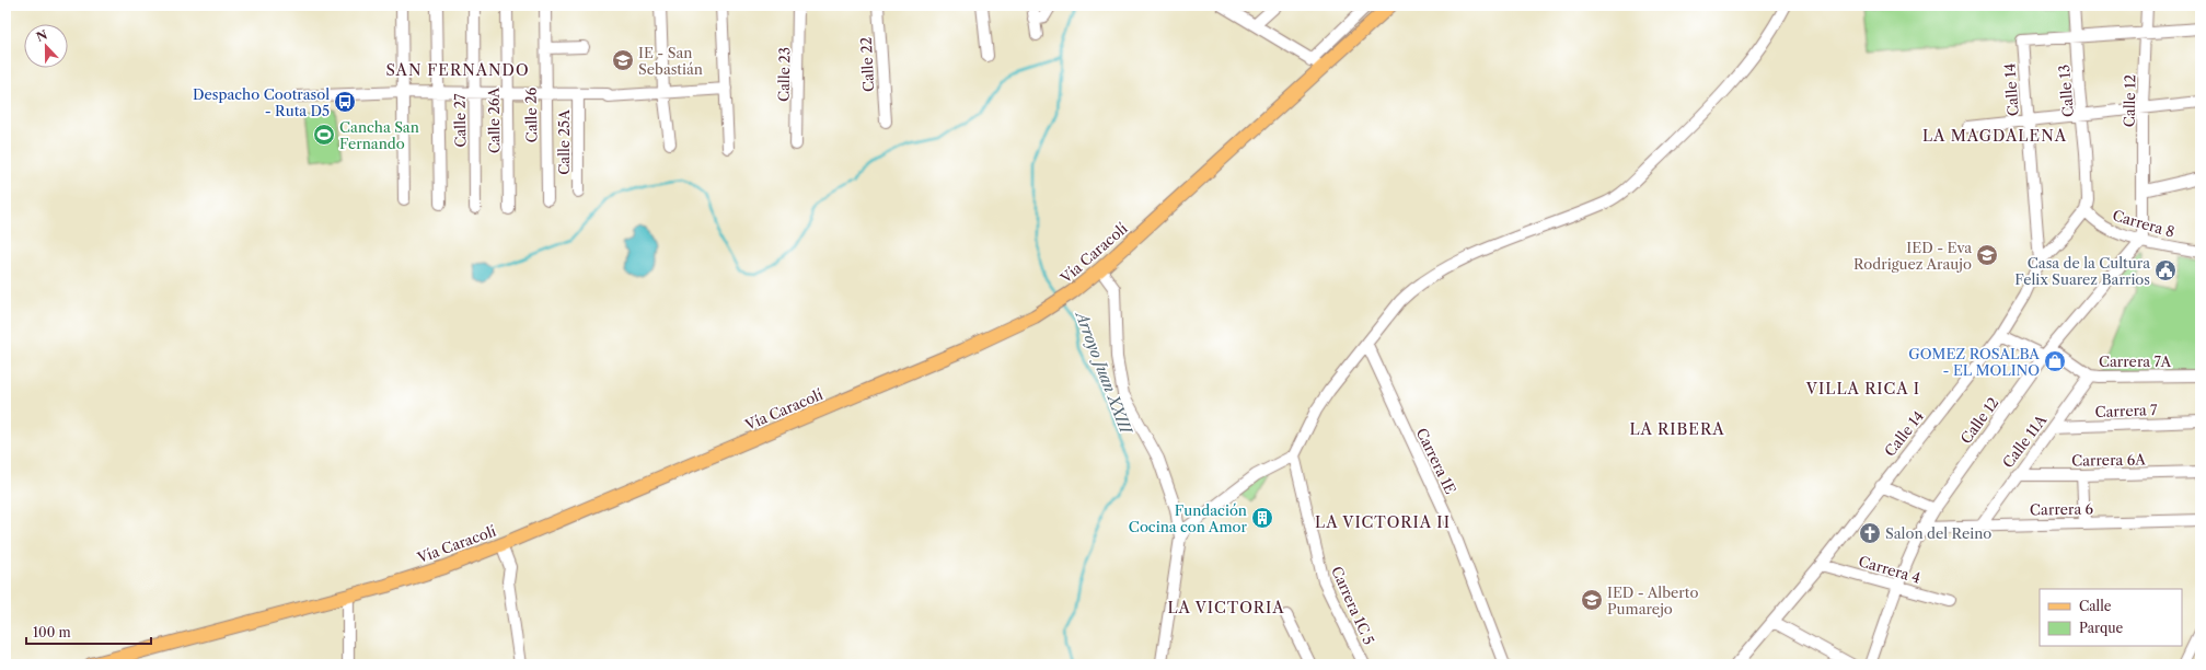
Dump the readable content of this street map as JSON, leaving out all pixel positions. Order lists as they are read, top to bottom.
{
  "streets": {
    "main road": ["Vía Caracolí"],
    "street": [
      "Calle 22",
      "Calle 23",
      "Calle 14",
      "Calle 13",
      "Calle 12",
      "Calle 26",
      "Calle 27",
      "Calle 26A",
      "Calle 25A",
      "Carrera 8",
      "Carrera 7A",
      "Carrera 7",
      "Calle 11A",
      "Carrera 6A",
      "Carrera 1E",
      "Carrera 6",
      "Carrera 4",
      "Carrera 1C 5"
    ]
  },
  "crossings": [
    ["Calle 14", "Calle 13"],
    ["Calle 14", "Carrera 7A"],
    ["Calle 14", "Carrera 4"],
    ["Calle 13", "Carrera 8"],
    ["Calle 12", "Carrera 8"],
    ["Calle 12", "Carrera 7A"],
    ["Calle 12", "Carrera 6"],
    ["Calle 12", "Carrera 4"],
    ["Carrera 7A", "Calle 11A"],
    ["Carrera 7", "Calle 11A"],
    ["Calle 11A", "Carrera 6A"],
    ["Calle 11A", "Carrera 6"]
  ],
  "districts": [
    "SAN FERNANDO",
    "LA MAGDALENA",
    "VILLA RICA I",
    "LA RIBERA",
    "LA VICTORIA II",
    "LA VICTORIA"
  ],
  "water": ["Arroyo Juan XXIII"],
  "places": {
    "school or university": ["IE - San Sebastián", "IED - Eva Rodriguez Araujo", "IED - Alberto Pumarejo"],
    "bus stop": ["Despacho Cootrasol - Ruta D5"],
    "sports": ["Cancha San Fernando"],
    "public building": ["Casa de la Cultura Felix Suarez Barrios"],
    "shop": ["GOMEZ ROSALBA - EL MOLINO"],
    "building": ["Fundación Cocina con Amor"],
    "church": ["Salon del Reino"]
  },
  "legend": ["Calle", "Parque"],
  "scale_bar": "100 m",
  "north": "top"
}
